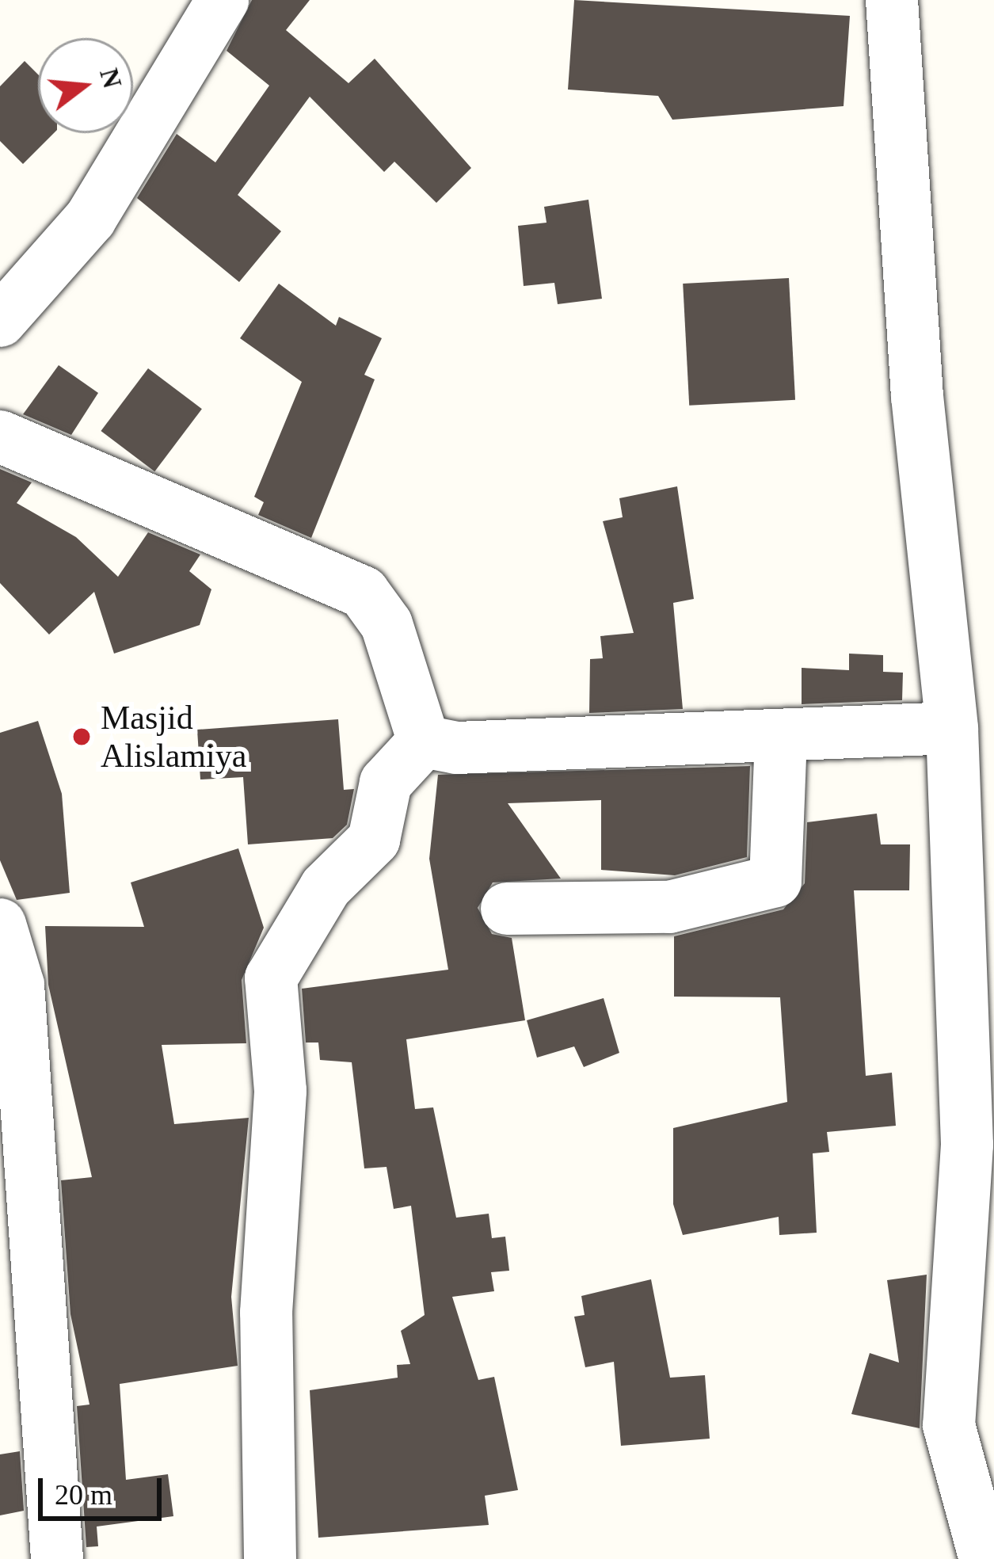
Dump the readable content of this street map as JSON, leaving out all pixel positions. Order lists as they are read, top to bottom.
{
  "places": ["Masjid Alislamiya"],
  "scale_bar": "20 m",
  "north": "right"
}
